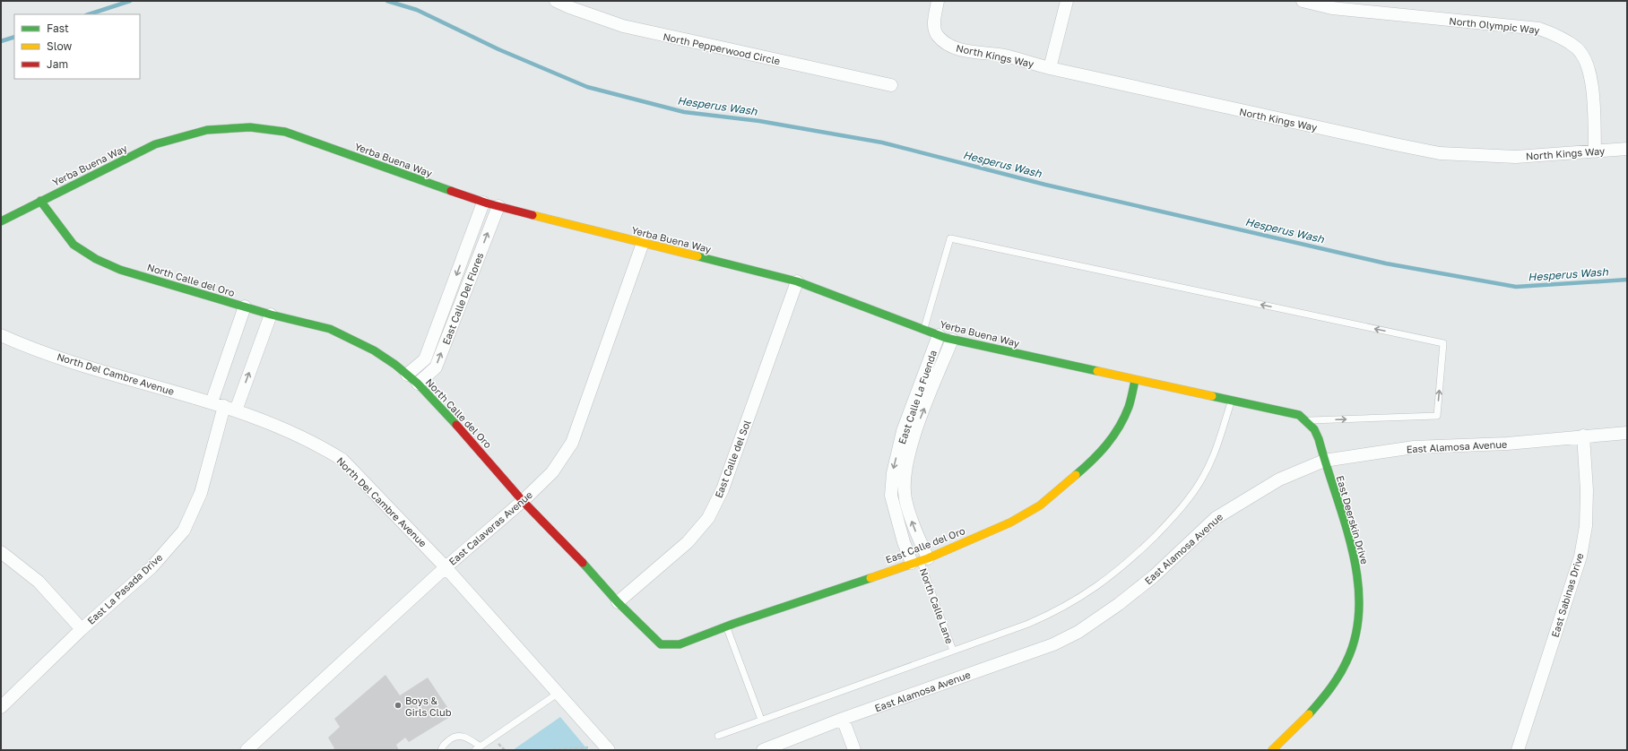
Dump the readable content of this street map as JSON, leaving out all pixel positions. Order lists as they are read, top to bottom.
{
  "streets": {
    "street": [
      "North Olympic Way",
      "North Pepperwood Circle",
      "North Kings Way",
      "Yerba Buena Way",
      "North Calle del Oro",
      "East Calle Del Flores",
      "North Del Cambre Avenue",
      "East Calle La Fuenda",
      "East Alamosa Avenue",
      "East Calle del Sol",
      "East Deerskin Drive",
      "East Calaveras Avenue",
      "East Calle del Oro",
      "East La Pasada Drive",
      "East Sabinas Drive"
    ],
    "lane": ["North Calle Lane"]
  },
  "crossings": [
    ["North Olympic Way", "North Kings Way"],
    ["Yerba Buena Way", "North Calle del Oro"],
    ["Yerba Buena Way", "East Calle Del Flores"],
    ["Yerba Buena Way", "East Calle La Fuenda"],
    ["Yerba Buena Way", "East Calle del Sol"],
    ["Yerba Buena Way", "East Calaveras Avenue"],
    ["Yerba Buena Way", "East Calle del Oro"],
    ["North Calle del Oro", "East Calle Del Flores"],
    ["North Calle del Oro", "East Calle del Sol"],
    ["North Calle del Oro", "East Calaveras Avenue"],
    ["North Calle del Oro", "East Calle del Oro"],
    ["North Calle del Oro", "East La Pasada Drive"],
    ["North Del Cambre Avenue", "East Calaveras Avenue"],
    ["North Del Cambre Avenue", "East La Pasada Drive"],
    ["East Calle La Fuenda", "East Calle del Oro"],
    ["East Calle La Fuenda", "North Calle Lane"],
    ["East Alamosa Avenue", "East Deerskin Drive"],
    ["East Alamosa Avenue", "East Sabinas Drive"],
    ["East Calle del Oro", "North Calle Lane"]
  ],
  "water": ["Hesperus Wash"],
  "places": ["Boys & Girls Club"],
  "legend": ["Fast", "Slow", "Jam"]
}
